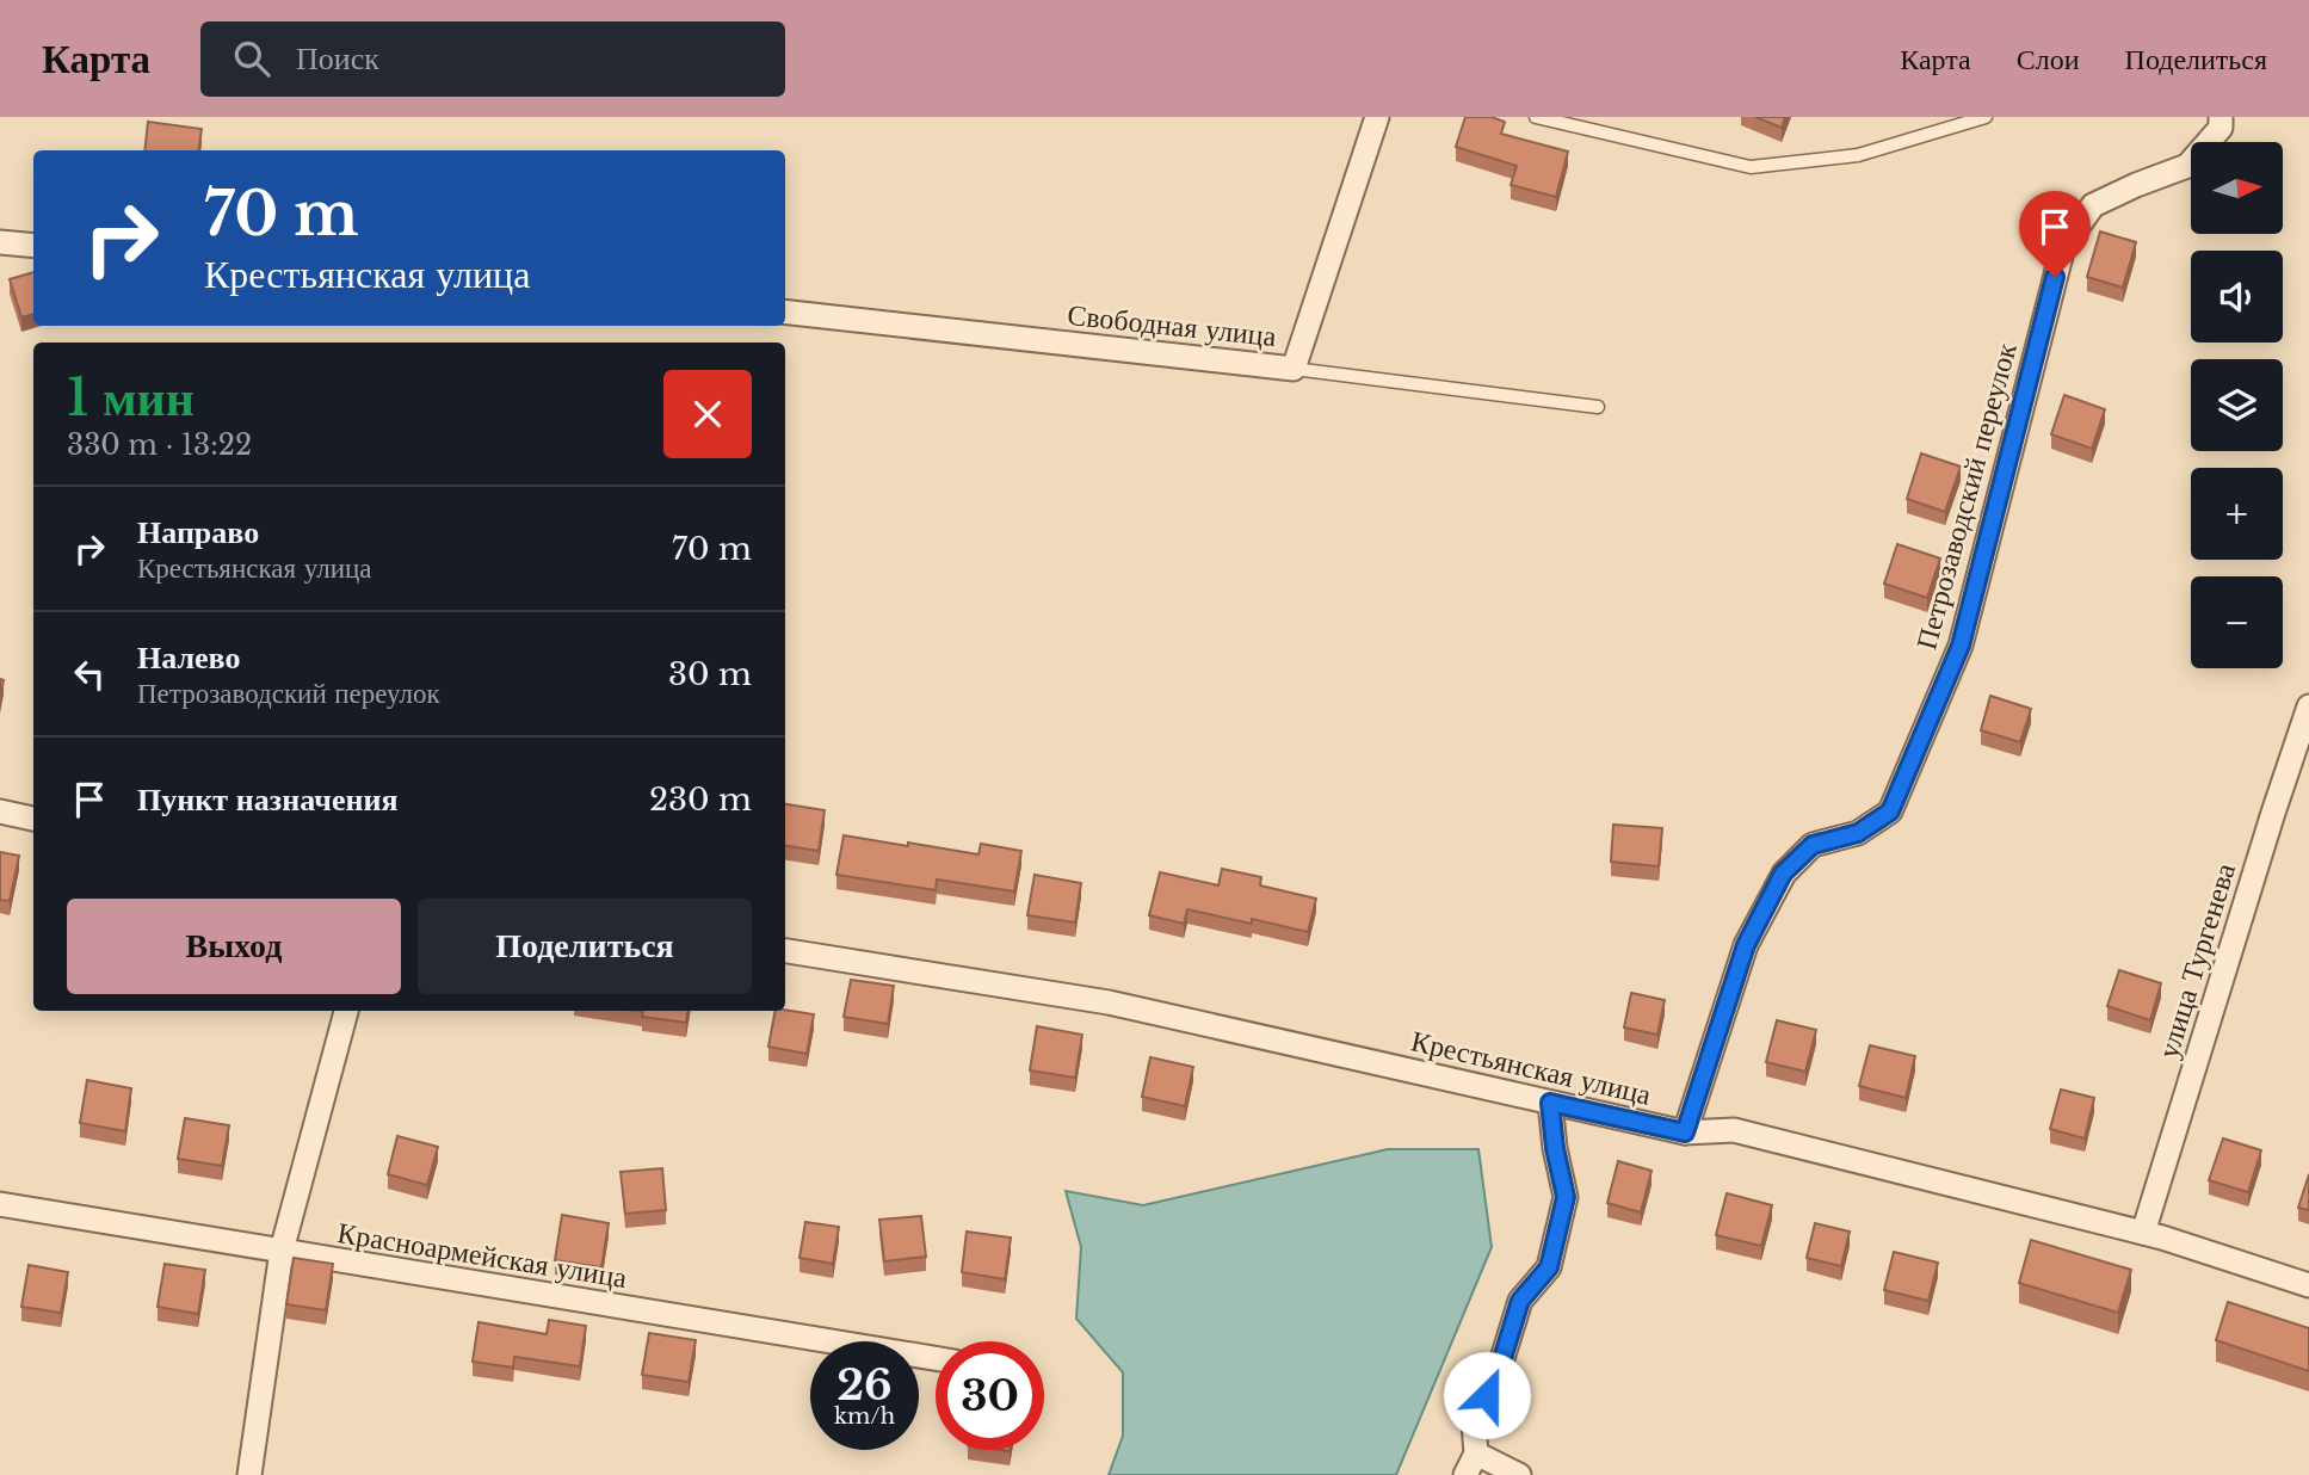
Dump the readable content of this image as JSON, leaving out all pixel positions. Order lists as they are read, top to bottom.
{
  "streets": {
    "street": [
      "Свободная улица",
      "Петрозаводский переулок",
      "улица Тургенева",
      "Крестьянская улица",
      "Красноармейская улица"
    ]
  },
  "crossings": [
    ["Петрозаводский переулок", "Крестьянская улица"],
    ["улица Тургенева", "Крестьянская улица"]
  ],
  "north": "right",
  "page": {
    "header": "Карта",
    "search": "Поиск",
    "nav": ["Карта", "Слои", "Поделиться"],
    "map_buttons": ["+", "−"],
    "turn": ["70 m", "Крестьянская улица"],
    "heading": ["1 мин", "330 m · 13:22"],
    "list": [
      {
        "name": "Направо",
        "note": "Крестьянская улица",
        "value": "70 m"
      },
      {
        "name": "Налево",
        "note": "Петрозаводский переулок",
        "value": "30 m"
      },
      {
        "name": "Пункт назначения",
        "value": "230 m"
      }
    ],
    "buttons": ["Выход", "Поделиться"],
    "speed": "26 km/h",
    "limit": "30"
  }
}
